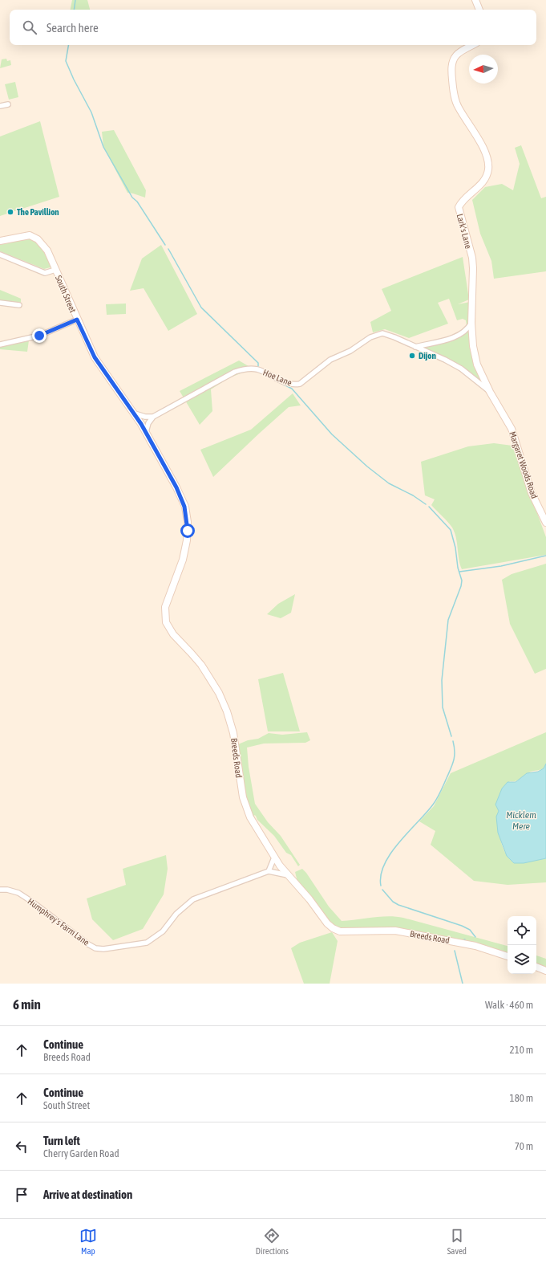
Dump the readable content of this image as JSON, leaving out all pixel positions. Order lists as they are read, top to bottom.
{
  "streets": {
    "street": [
      "Lark's Lane",
      "South Street",
      "Hoe Lane",
      "Margaret Woods Road",
      "Breeds Road",
      "Humphrey's Farm Lane"
    ]
  },
  "crossings": [
    ["Lark's Lane", "Hoe Lane"],
    ["Lark's Lane", "Margaret Woods Road"],
    ["South Street", "Breeds Road"],
    ["Hoe Lane", "Margaret Woods Road"]
  ],
  "water": ["Micklem Mere"],
  "places": ["The Pavillion", "Dijon"],
  "north": "left",
  "page": {
    "search": "Search here",
    "heading": ["6 min", "Walk · 460 m"],
    "list": [
      ["Continue", "Breeds Road", "210 m"],
      ["Continue", "South Street", "180 m"],
      ["Turn left", "Cherry Garden Road", "70 m"],
      "Arrive at destination"
    ],
    "nav": ["Map", "Directions", "Saved"]
  }
}
